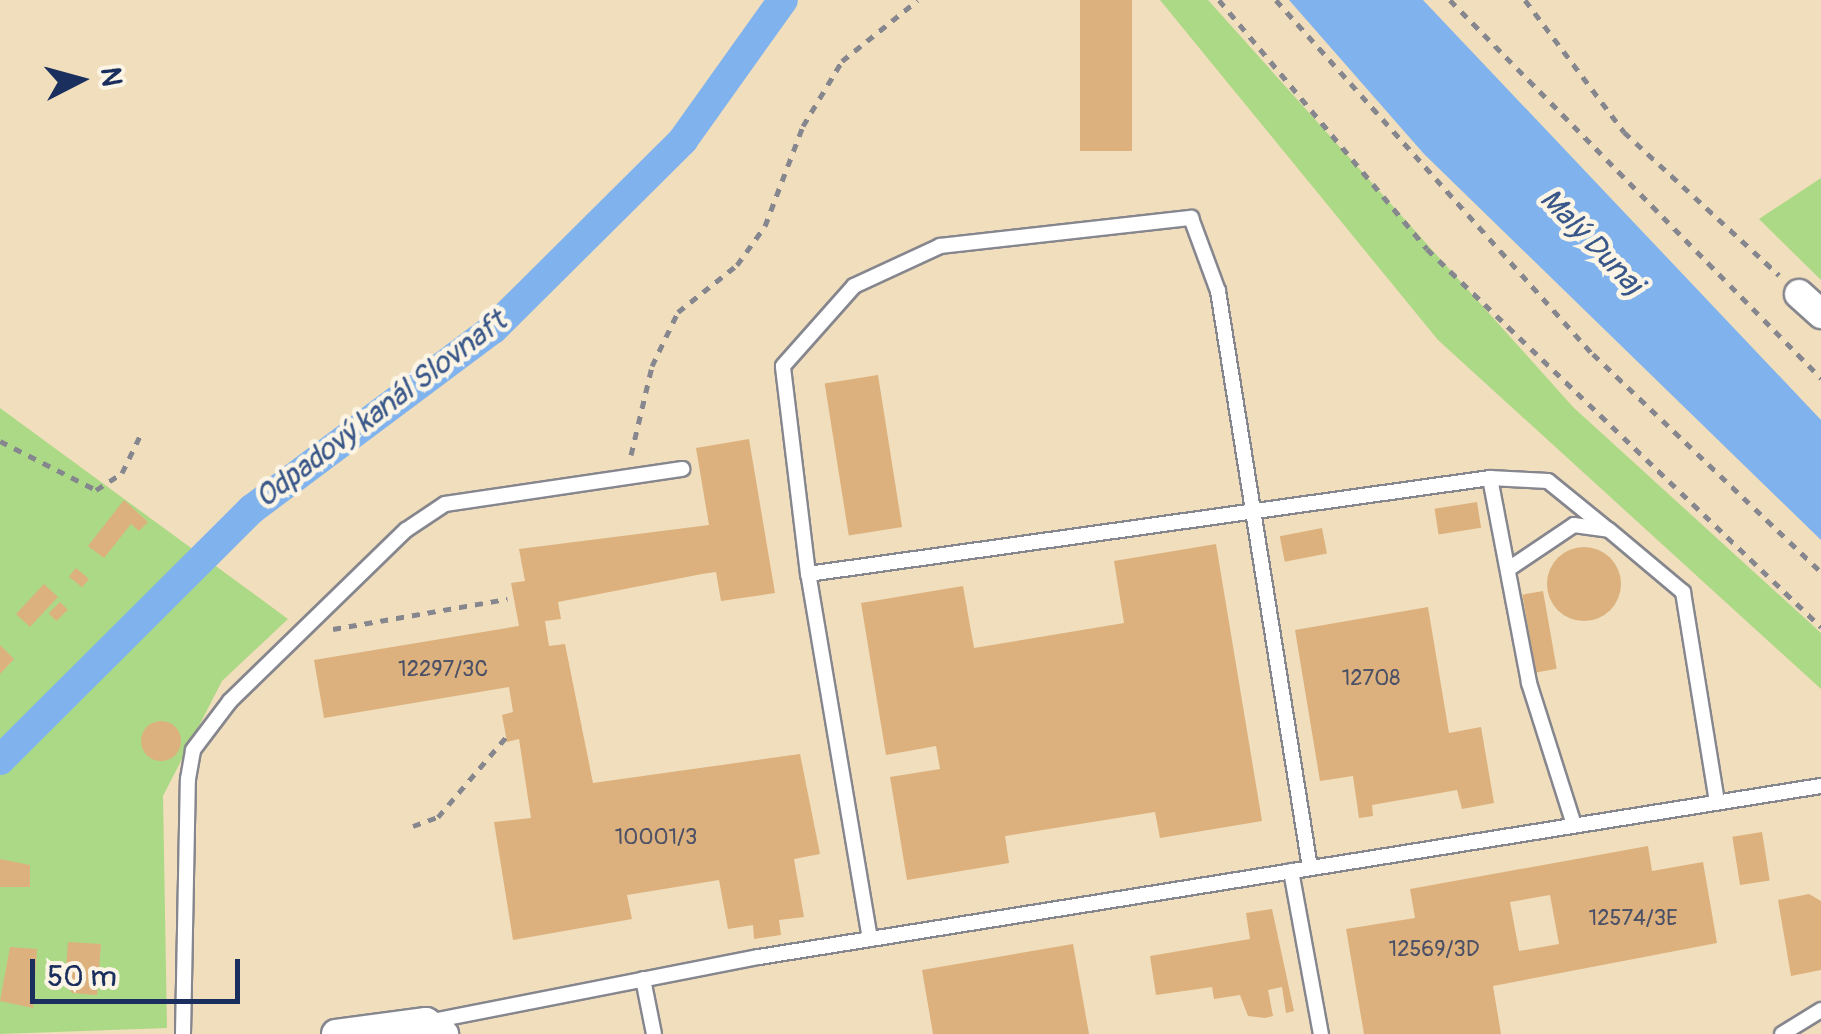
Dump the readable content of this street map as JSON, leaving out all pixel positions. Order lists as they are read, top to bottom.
{
  "water": ["Malý Dunaj", "Odpadový kanál Slovnaft"],
  "house_numbers": [
    "12297/3C",
    "12708",
    "10001/3",
    "12574/3E",
    "12569/3D"
  ],
  "scale_bar": "50 m",
  "north": "right"
}
